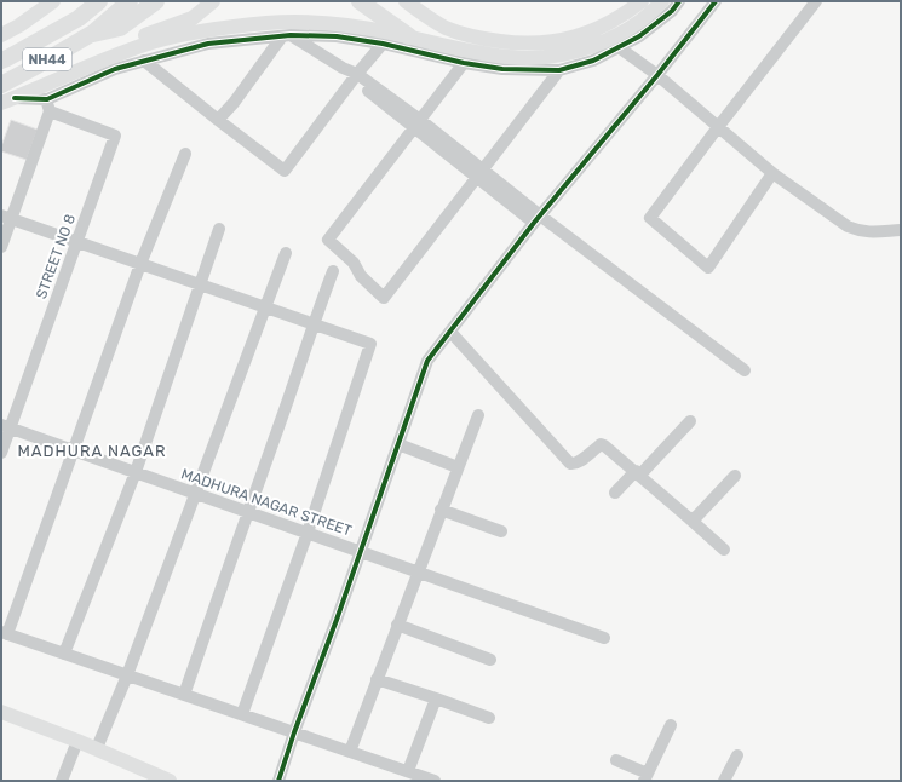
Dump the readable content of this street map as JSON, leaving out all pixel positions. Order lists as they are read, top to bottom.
{
  "streets": {
    "highway": ["NH44"],
    "street": ["STREET NO 8", "MADHURA NAGAR STREET"]
  },
  "crossings": [
    ["STREET NO 8", "MADHURA NAGAR STREET"]
  ],
  "districts": ["MADHURA NAGAR"]
}
